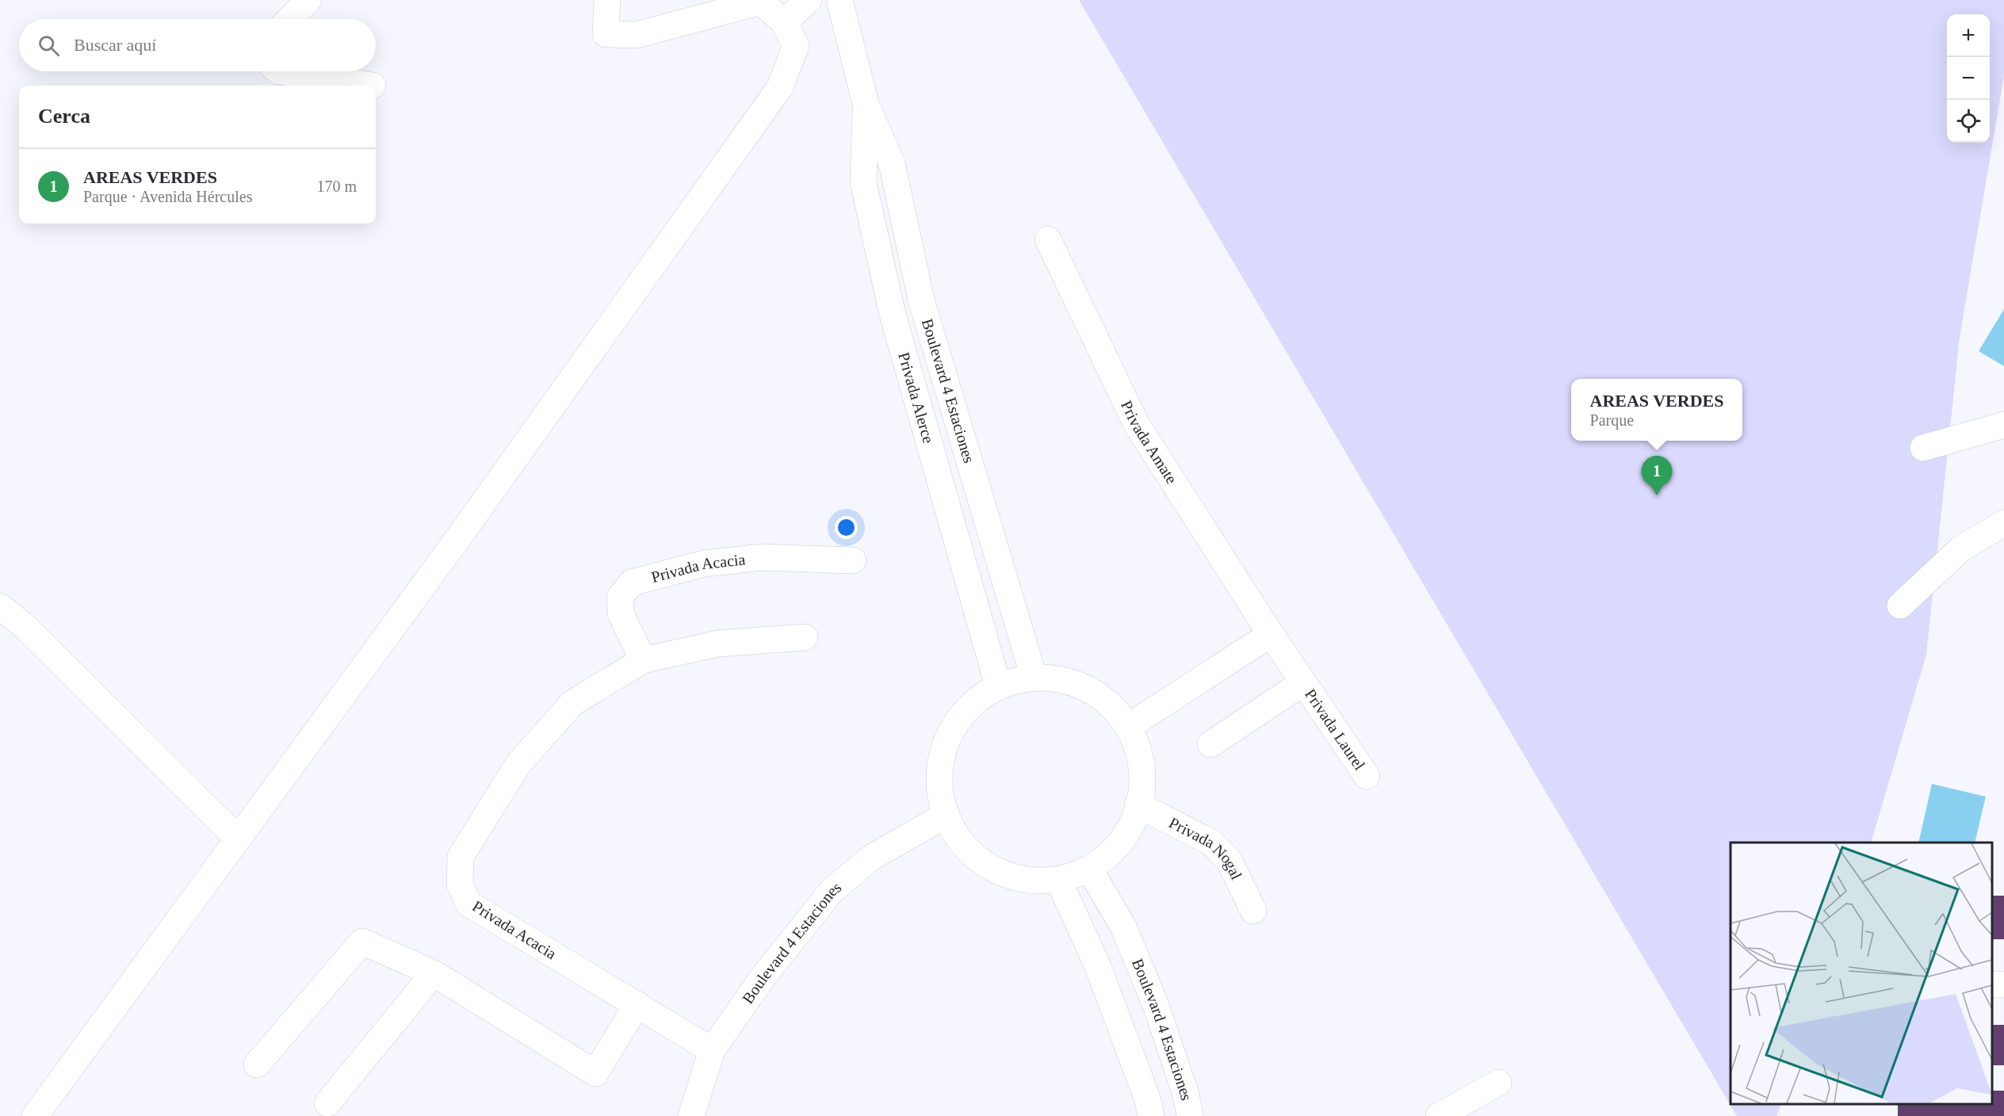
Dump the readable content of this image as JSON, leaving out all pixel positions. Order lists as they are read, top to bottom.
{
  "streets": {
    "street": [
      "Boulevard 4 Estaciones",
      "Privada Alerce",
      "Privada Amate",
      "Privada Acacia",
      "Privada Laurel",
      "Privada Nogal"
    ]
  },
  "crossings": [
    ["Boulevard 4 Estaciones", "Privada Alerce"],
    ["Boulevard 4 Estaciones", "Privada Acacia"],
    ["Privada Amate", "Privada Laurel"]
  ],
  "page": {
    "map_buttons": ["+", "−"],
    "search": "Buscar aquí",
    "heading": "Cerca",
    "list": [
      {
        "mark": "1",
        "name": "AREAS VERDES",
        "note": "Parque · Avenida Hércules",
        "value": "170 m"
      }
    ],
    "popup": ["AREAS VERDES", "Parque"],
    "pins": "1"
  }
}
